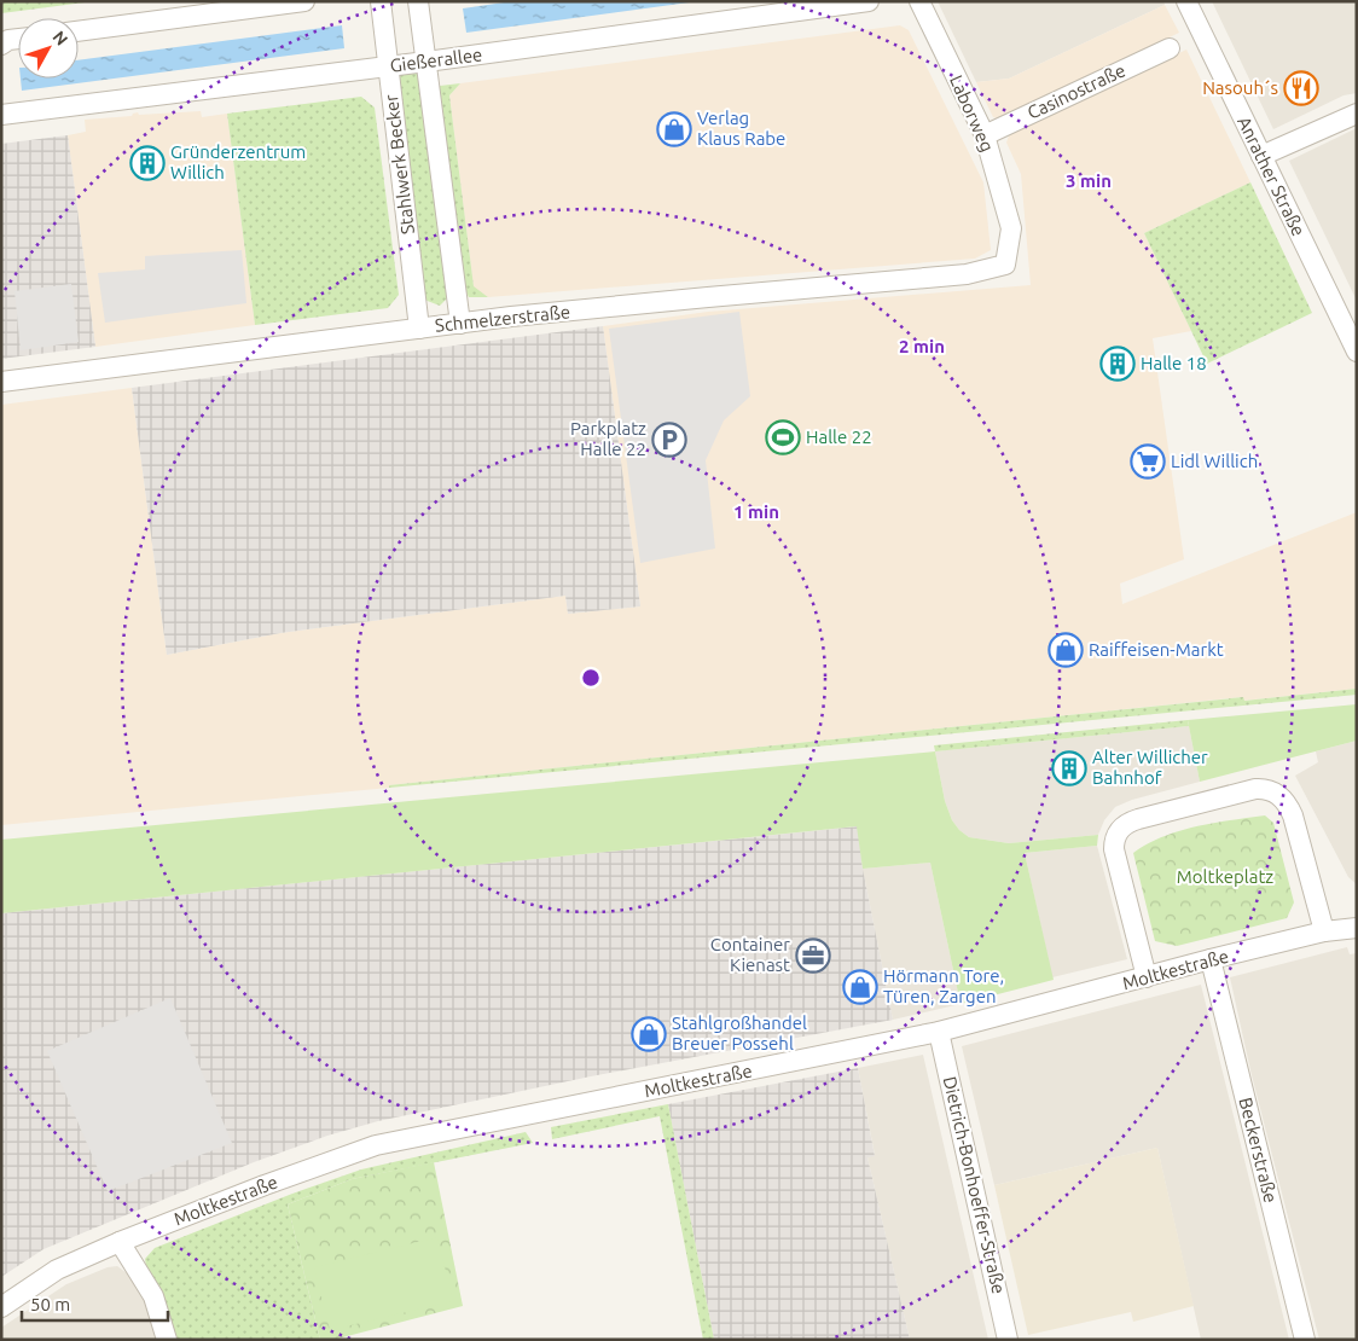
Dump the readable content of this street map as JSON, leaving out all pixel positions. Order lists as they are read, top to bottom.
{
  "streets": {
    "street": [
      "Gießerallee",
      "Casinostraße",
      "Laborweg",
      "Stahlwerk Becker",
      "Anrather Straße",
      "Schmelzerstraße",
      "Moltkestraße",
      "Beckerstraße",
      "Dietrich-Bonhoeffer-Straße"
    ]
  },
  "crossings": [
    ["Gießerallee", "Stahlwerk Becker"],
    ["Casinostraße", "Laborweg"],
    ["Laborweg", "Schmelzerstraße"],
    ["Stahlwerk Becker", "Schmelzerstraße"],
    ["Moltkestraße", "Beckerstraße"],
    ["Moltkestraße", "Dietrich-Bonhoeffer-Straße"]
  ],
  "parks": ["Moltkeplatz"],
  "places": {
    "restaurant": ["Nasouh´s"],
    "shop": [
      "Verlag Klaus Rabe",
      "Raiffeisen-Markt",
      "Hörmann Tore, Türen, Zargen",
      "Stahlgroßhandel Breuer Possehl"
    ],
    "building": ["Gründerzentrum Willich", "Halle 18", "Alter Willicher Bahnhof"],
    "sports": ["Halle 22"],
    "parking": ["Parkplatz Halle 22"],
    "supermarket": ["Lidl Willich"],
    "office": ["Container Kienast"]
  },
  "scale_bar": "50 m",
  "north": "top right",
  "rings": ["3 min", "2 min", "1 min"]
}
